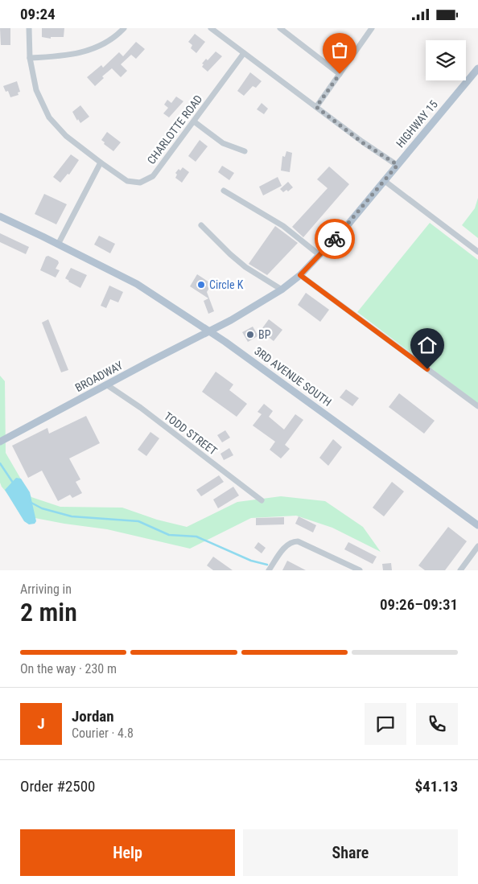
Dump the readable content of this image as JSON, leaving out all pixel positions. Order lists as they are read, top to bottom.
{
  "streets": {
    "main road": ["HIGHWAY 15", "BROADWAY", "3RD AVENUE SOUTH"],
    "street": ["CHARLOTTE ROAD", "TODD STREET"]
  },
  "crossings": [
    ["HIGHWAY 15", "BROADWAY"],
    ["HIGHWAY 15", "3RD AVENUE SOUTH"],
    ["BROADWAY", "3RD AVENUE SOUTH"],
    ["BROADWAY", "TODD STREET"]
  ],
  "places": ["Circle K", "BP"],
  "page": {
    "status": "09:24",
    "heading": ["2 min", "Arriving in", "09:26–09:31"],
    "panel": [
      "Jordan",
      "Courier · 4.8",
      "Order #2500",
      "$41.13"
    ],
    "bar": "On the way · 230 m",
    "round": "J",
    "buttons": ["Help", "Share"]
  }
}
